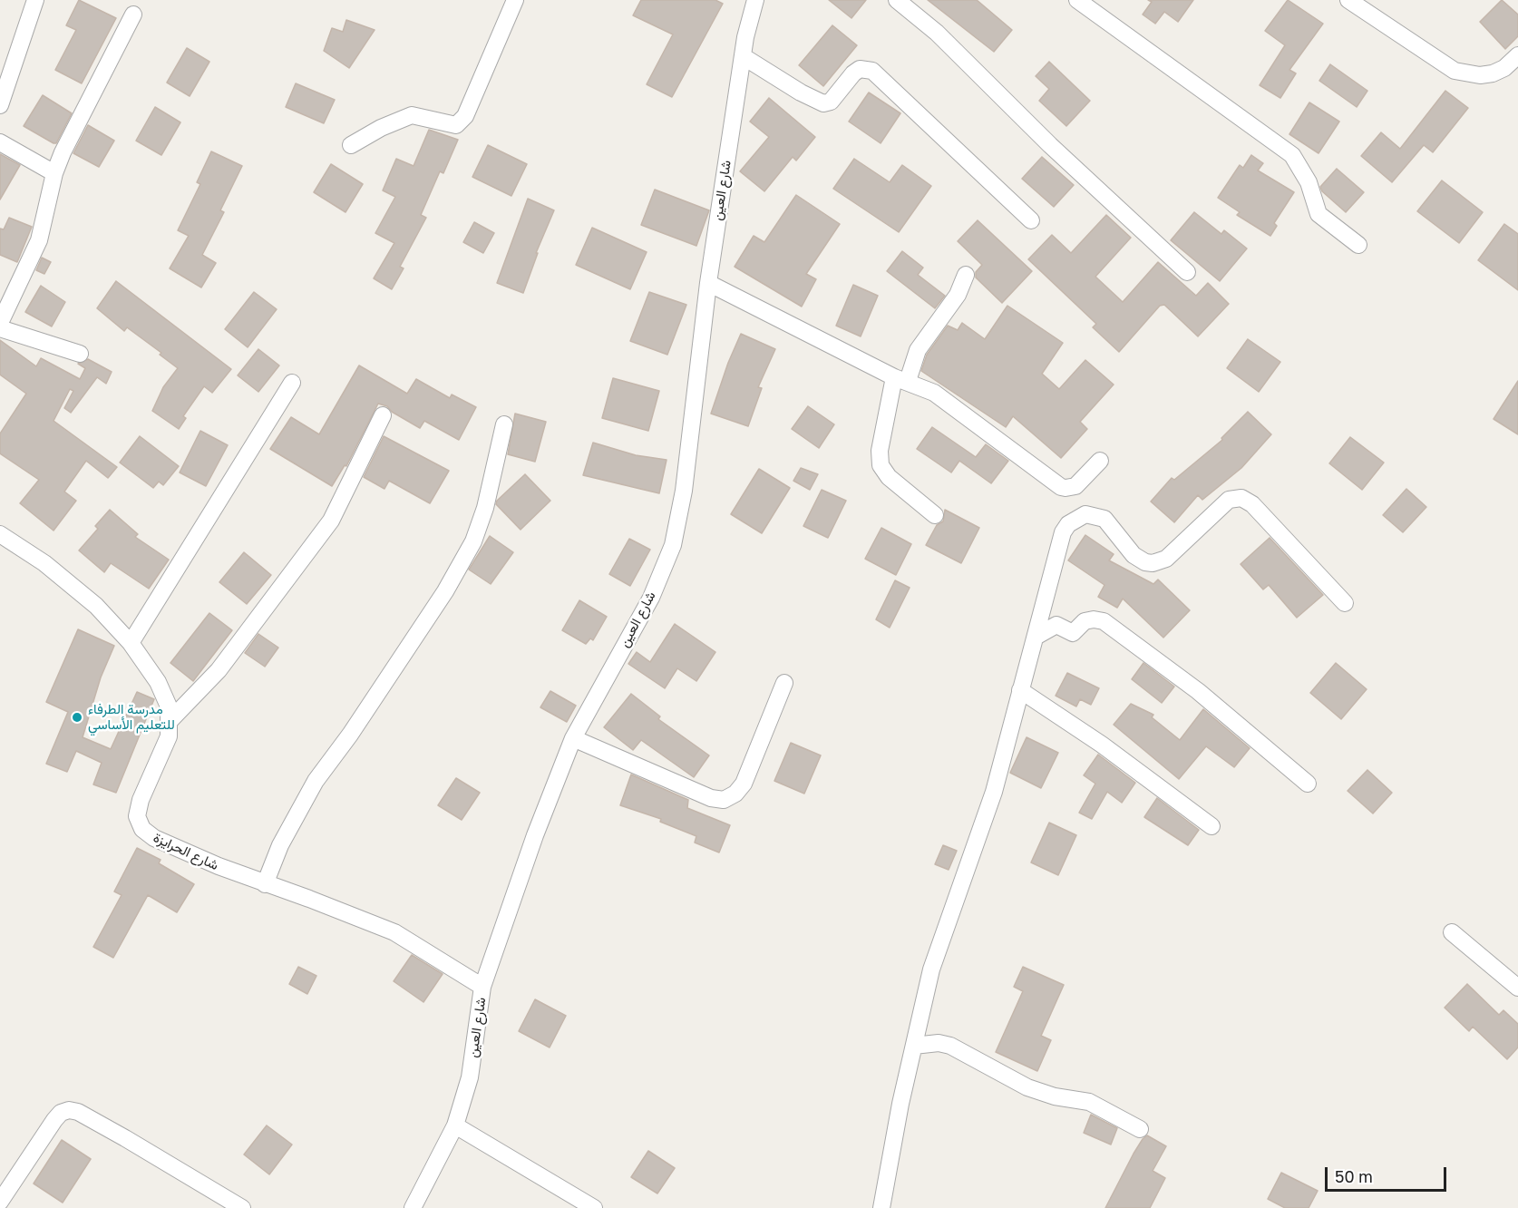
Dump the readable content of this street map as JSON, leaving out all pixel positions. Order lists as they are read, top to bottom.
{
  "streets": {
    "street": ["شارع العين", "شارع الحرايزة"]
  },
  "crossings": [
    ["شارع العين", "شارع الحرايزة"]
  ],
  "places": ["مدرسة الطرفاء للتعليم الأساسي"],
  "scale_bar": "50 m"
}
